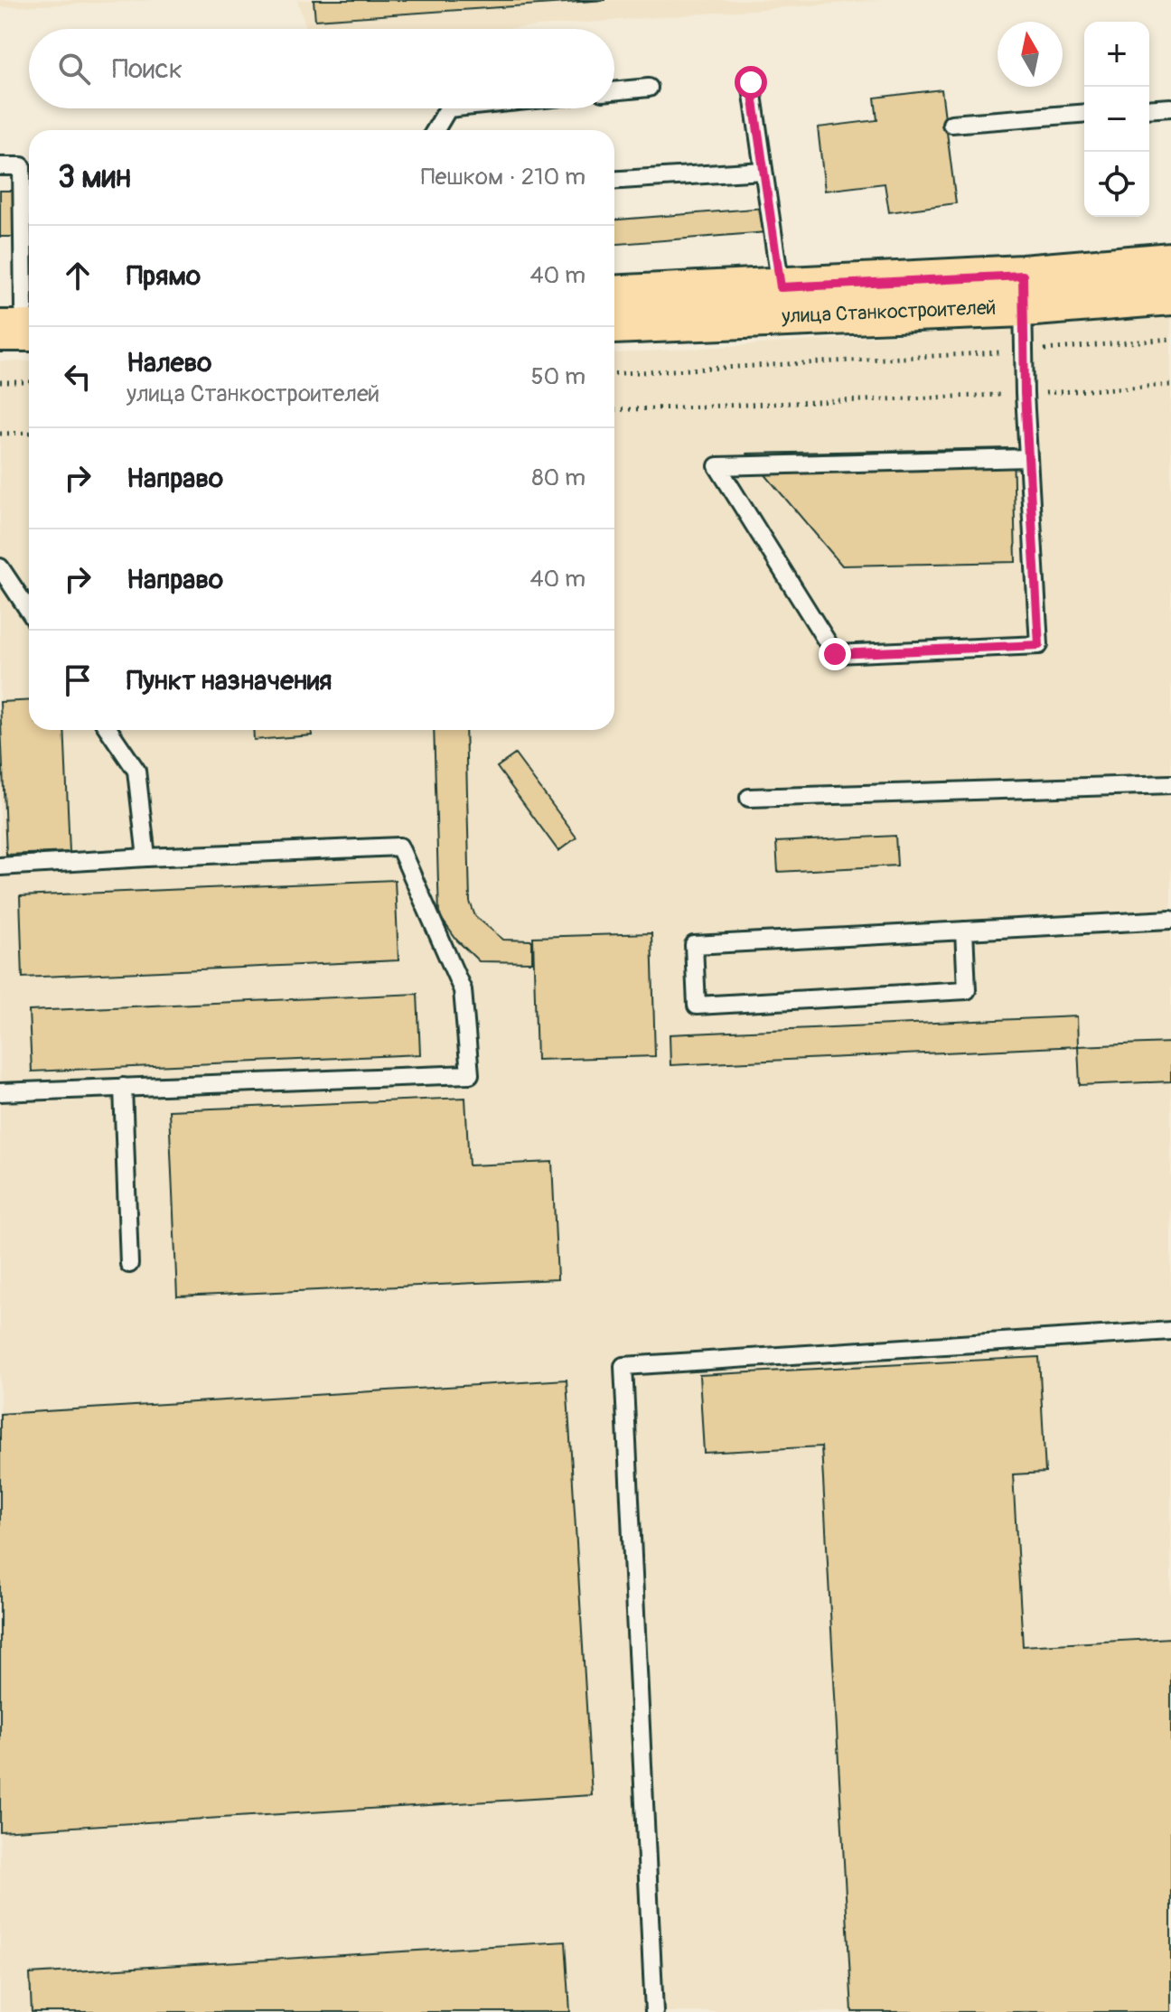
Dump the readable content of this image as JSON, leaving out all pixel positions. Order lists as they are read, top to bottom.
{
  "streets": {
    "main road": ["улица Станкостроителей"]
  },
  "north": "top",
  "page": {
    "map_buttons": ["+", "−"],
    "search": "Поиск",
    "heading": ["3 мин", "Пешком · 210 m"],
    "list": [
      ["Прямо", "40 m"],
      ["Налево", "улица Станкостроителей", "50 m"],
      ["Направо", "80 m"],
      ["Направо", "40 m"],
      "Пункт назначения"
    ]
  }
}
